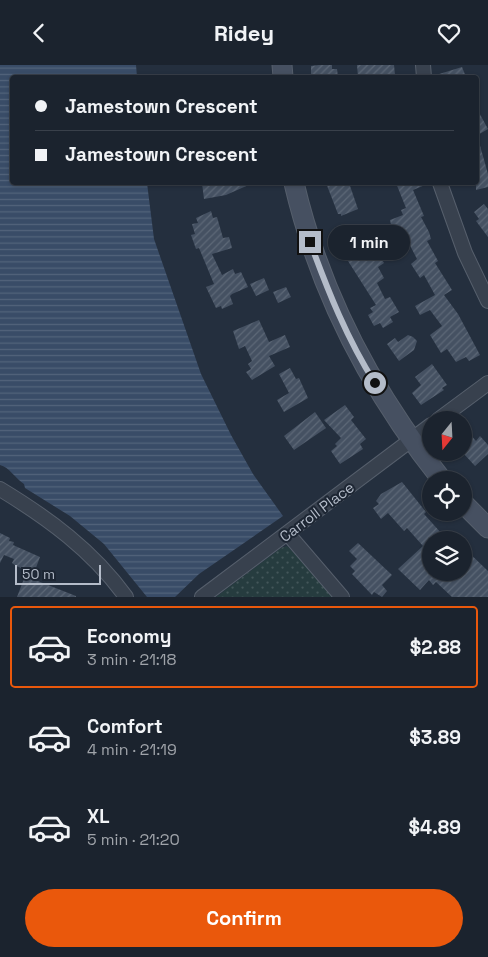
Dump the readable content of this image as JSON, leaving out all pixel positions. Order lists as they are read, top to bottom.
{
  "streets": {
    "street": ["Carroll Place"]
  },
  "scale_bar": "50 m",
  "north": "bottom",
  "page": {
    "header": "Ridey",
    "banner": ["Jamestown Crescent", "Jamestown Crescent"],
    "bubble": "1 min",
    "scale": "50 m",
    "list": [
      {
        "name": "Economy",
        "note": "3 min · 21:18",
        "value": "$2.88"
      },
      {
        "name": "Comfort",
        "note": "4 min · 21:19",
        "value": "$3.89"
      },
      {
        "name": "XL",
        "note": "5 min · 21:20",
        "value": "$4.89"
      }
    ],
    "buttons": "Confirm"
  }
}
